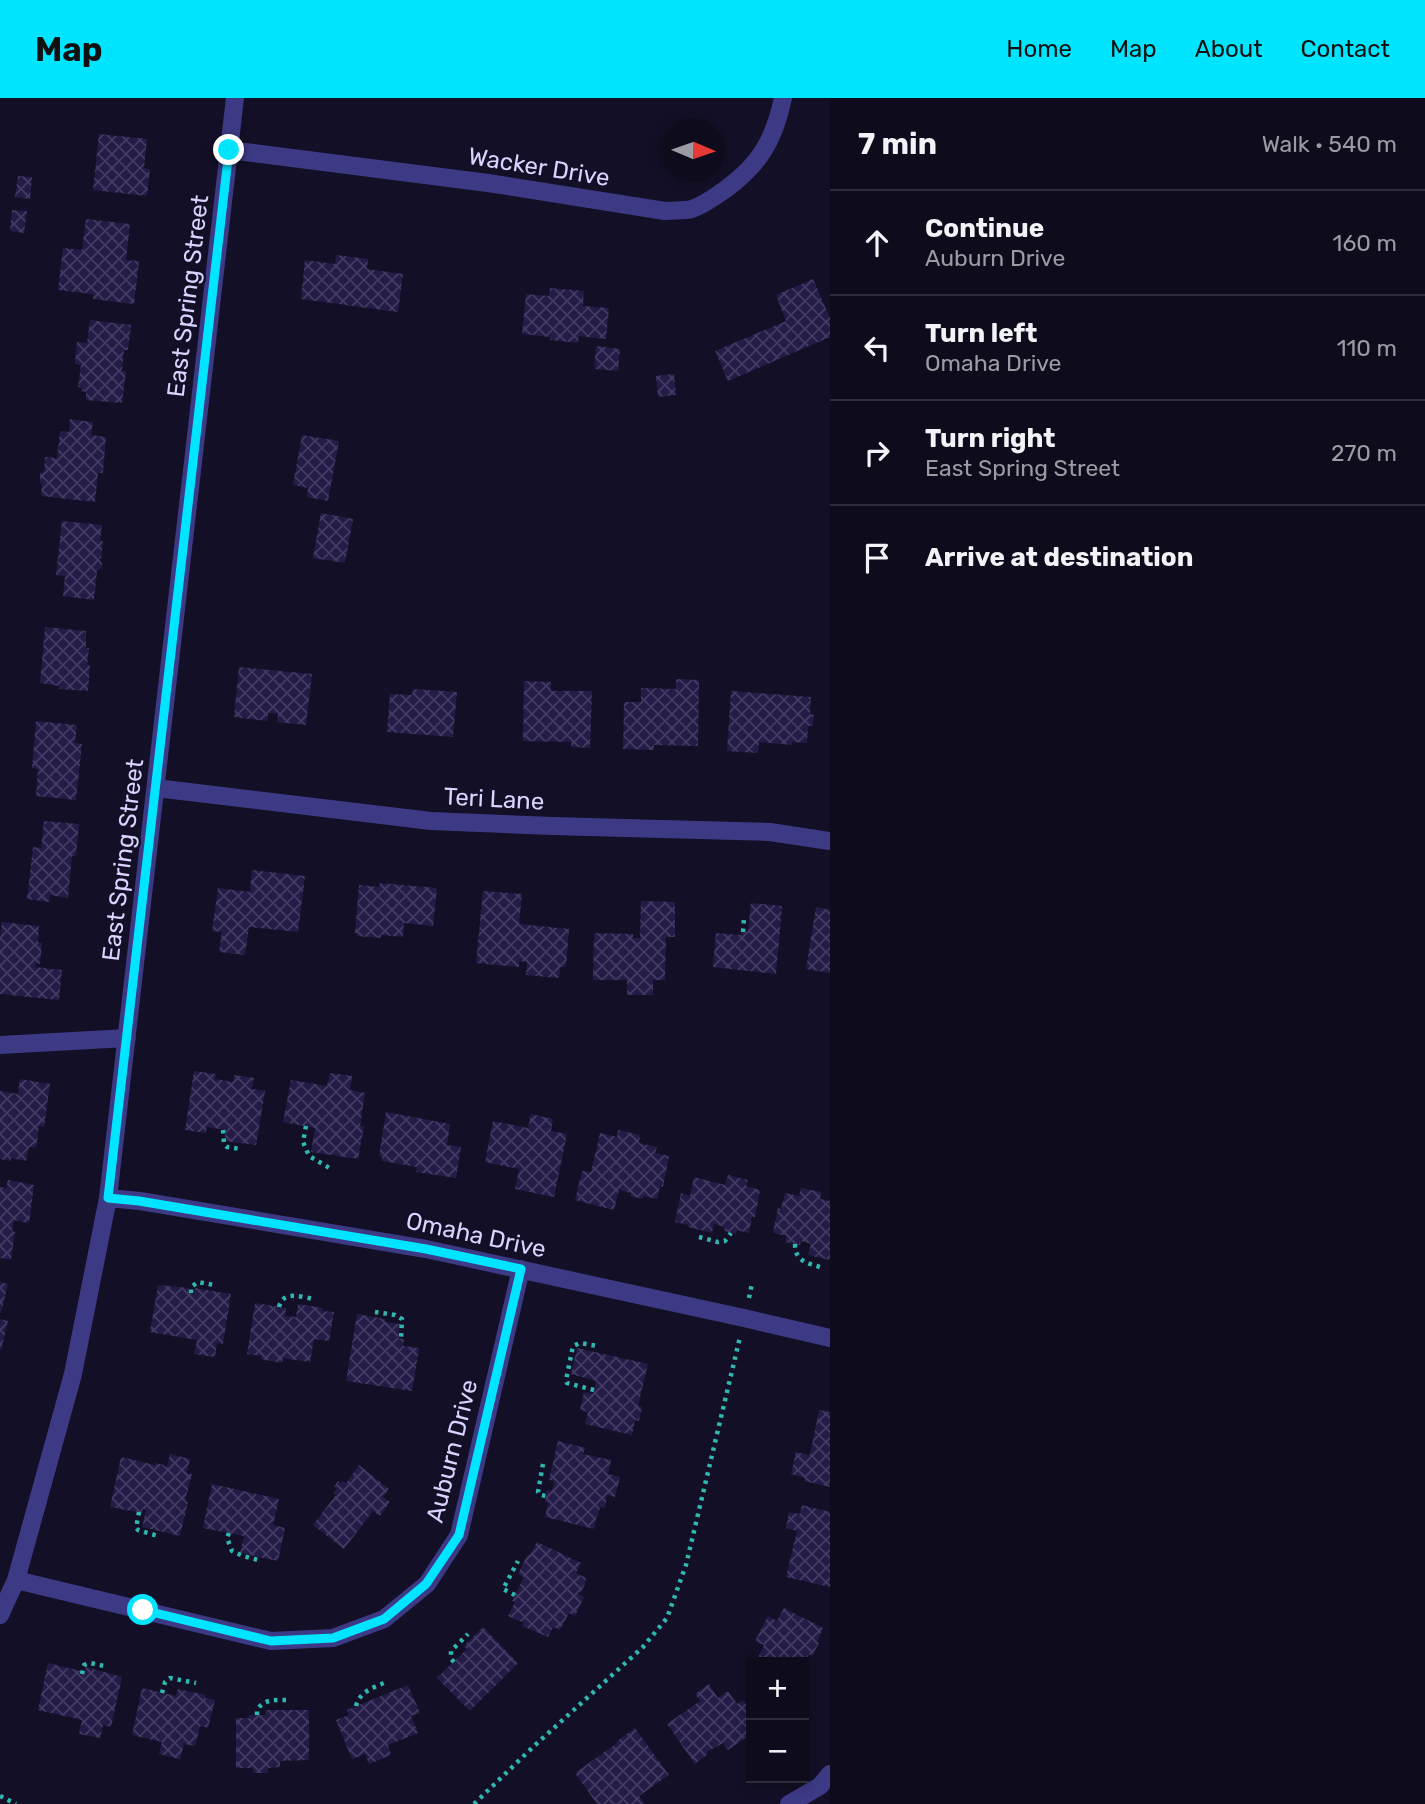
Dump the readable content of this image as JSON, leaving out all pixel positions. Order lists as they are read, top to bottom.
{
  "streets": {
    "street": [
      "Wacker Drive",
      "East Spring Street",
      "Teri Lane",
      "Omaha Drive",
      "Auburn Drive"
    ]
  },
  "crossings": [
    ["Wacker Drive", "East Spring Street"],
    ["East Spring Street", "Teri Lane"],
    ["East Spring Street", "Omaha Drive"],
    ["East Spring Street", "Auburn Drive"],
    ["Omaha Drive", "Auburn Drive"]
  ],
  "north": "right",
  "page": {
    "header": "Map",
    "nav": [
      "Home",
      "Map",
      "About",
      "Contact"
    ],
    "heading": ["7 min", "Walk · 540 m"],
    "list": [
      ["Continue", "Auburn Drive", "160 m"],
      ["Turn left", "Omaha Drive", "110 m"],
      ["Turn right", "East Spring Street", "270 m"],
      "Arrive at destination"
    ],
    "map_buttons": ["+", "−"]
  }
}
